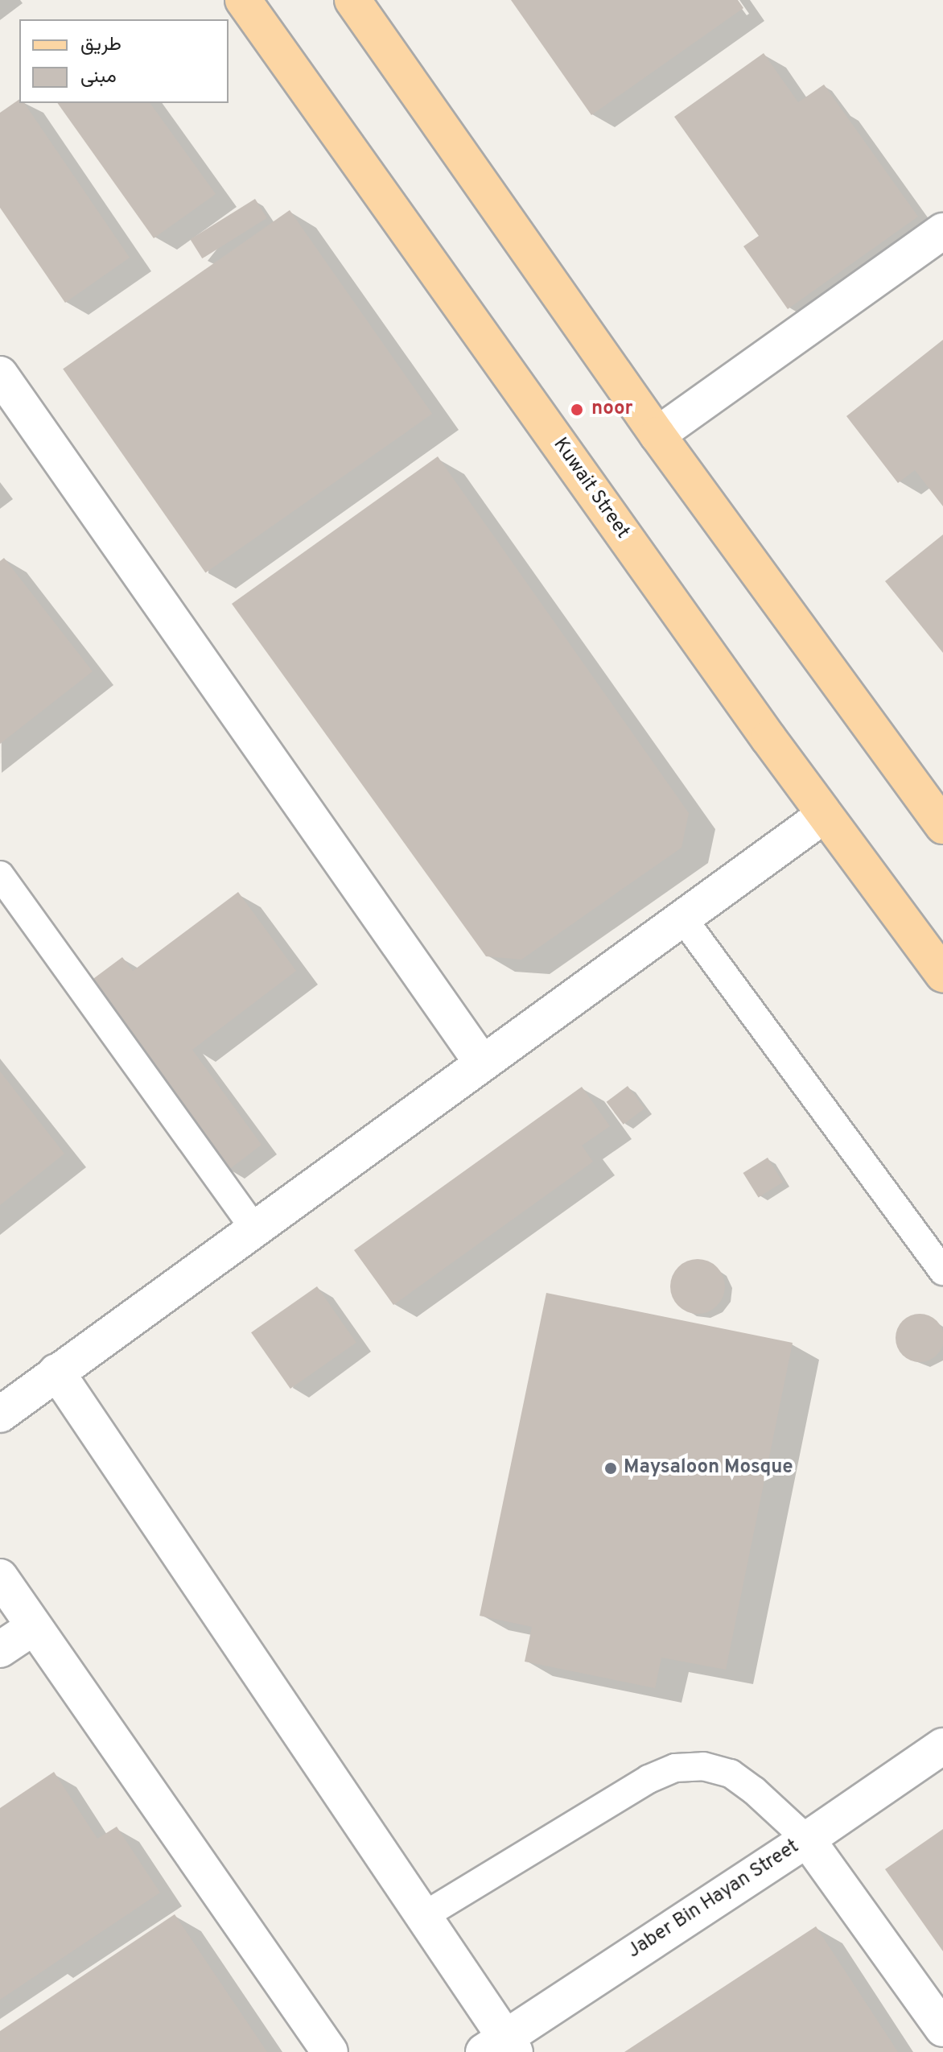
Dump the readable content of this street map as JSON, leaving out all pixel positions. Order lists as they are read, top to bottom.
{
  "streets": {
    "main road": ["Kuwait Street"],
    "street": ["Jaber Bin Hayan Street"]
  },
  "places": ["noor", "Maysaloon Mosque"],
  "legend": ["طريق", "مبنى"]
}
